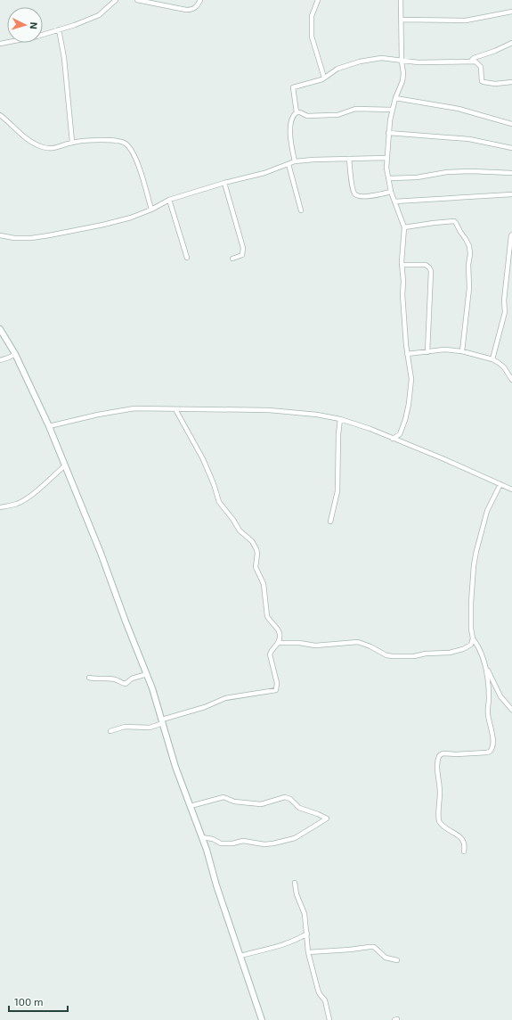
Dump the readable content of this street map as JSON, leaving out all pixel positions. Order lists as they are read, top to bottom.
{
  "scale_bar": "100 m",
  "north": "right"
}
